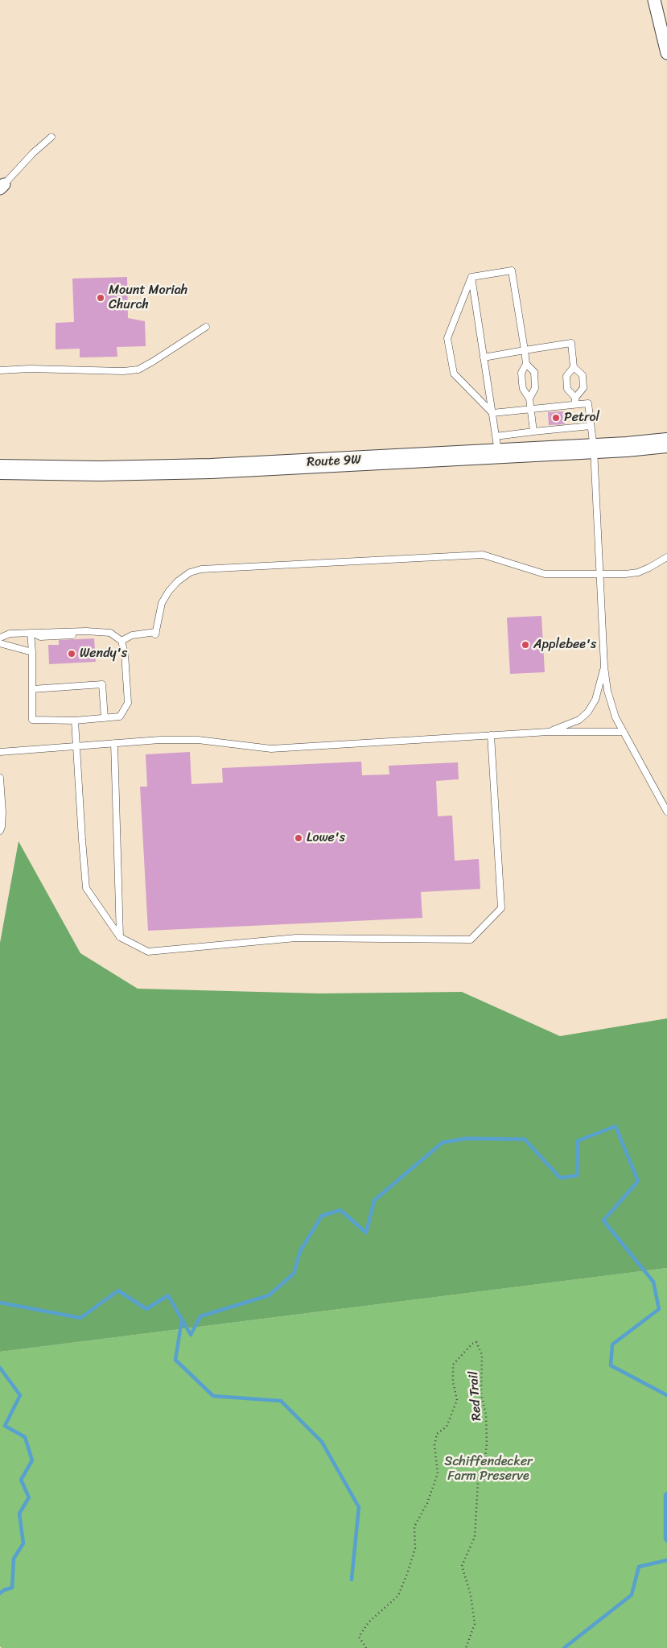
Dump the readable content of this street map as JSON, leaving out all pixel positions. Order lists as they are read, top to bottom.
{
  "streets": {
    "main road": ["Route 9W"],
    "path": ["Red Trail"]
  },
  "parks": ["Schiffendecker Farm Preserve"],
  "places": [
    "Mount Moriah Church",
    "Petrol",
    "Applebee's",
    "Wendy's",
    "Lowe's"
  ]
}
